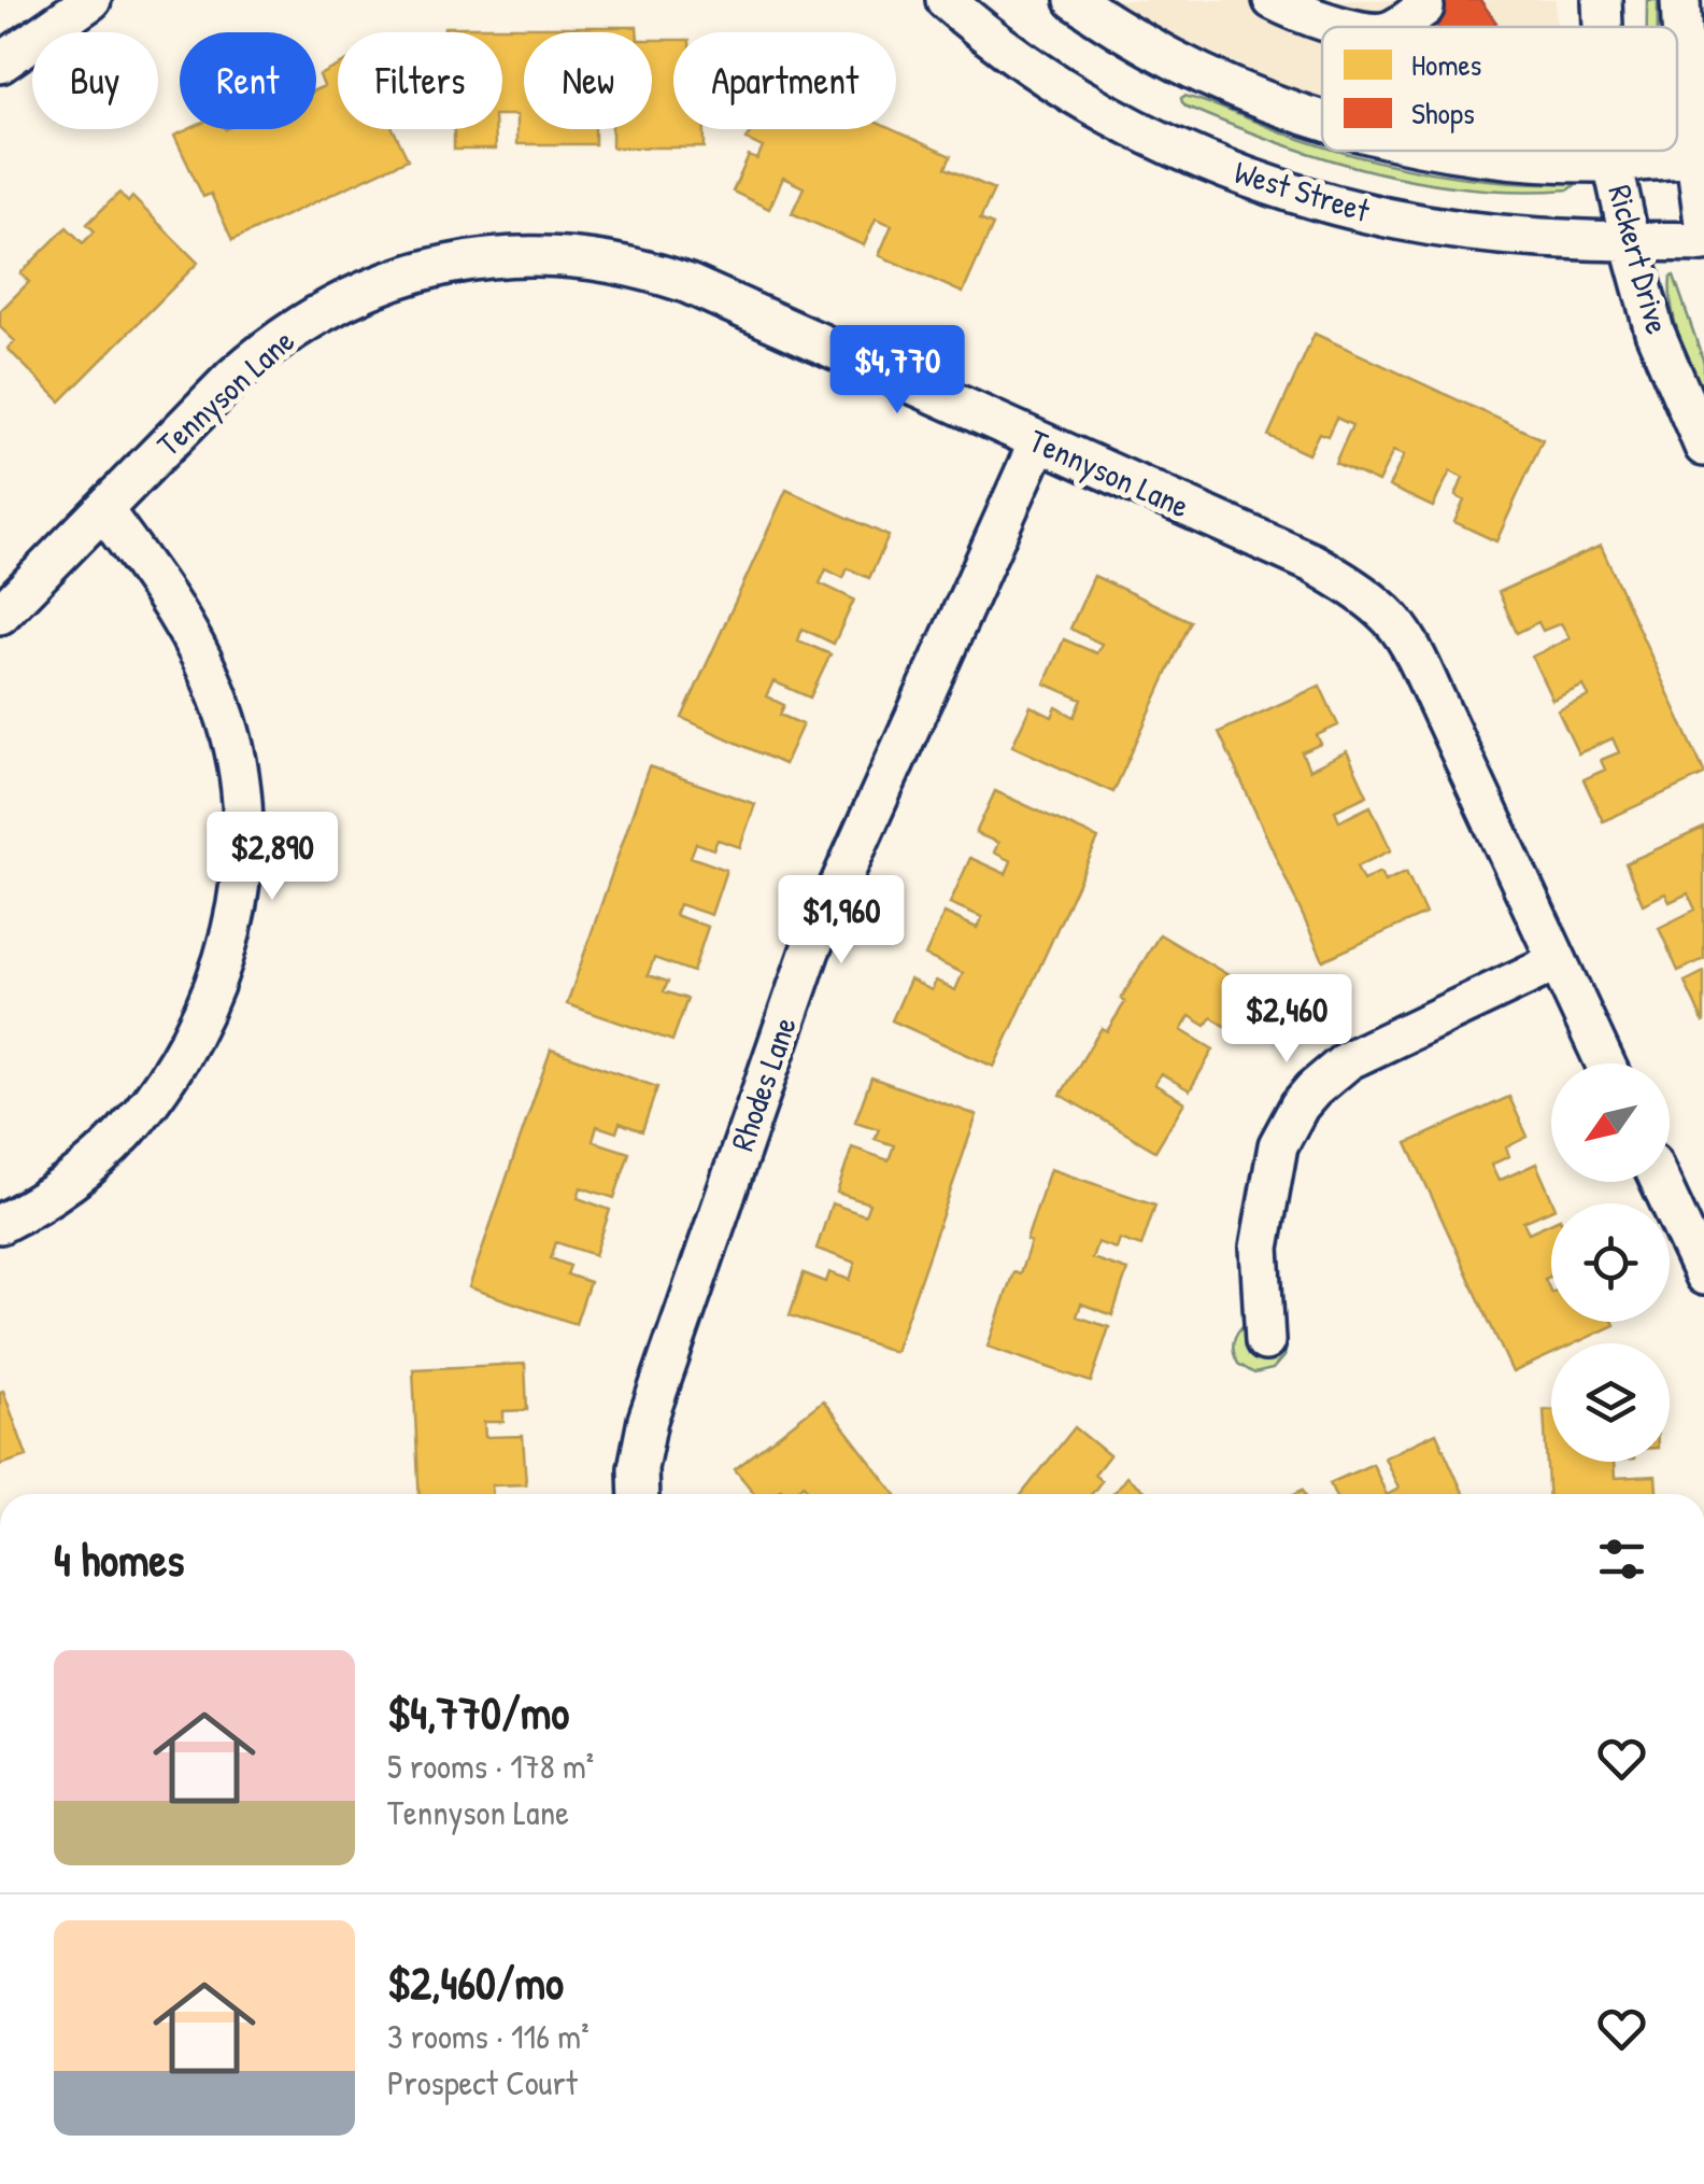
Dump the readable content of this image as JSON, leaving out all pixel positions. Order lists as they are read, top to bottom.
{
  "streets": {
    "street": [
      "West Street",
      "Rickert Drive",
      "Tennyson Lane",
      "Rhodes Lane"
    ]
  },
  "crossings": [
    ["West Street", "Rickert Drive"],
    ["Tennyson Lane", "Rhodes Lane"]
  ],
  "legend": ["Homes", "Shops"],
  "north": "bottom left",
  "page": {
    "chip": [
      "Buy",
      "Rent",
      "Filters",
      "New",
      "Apartment"
    ],
    "price": [
      "$4,770",
      "$2,890",
      "$1,960",
      "$2,460"
    ],
    "heading": "4 homes",
    "list": [
      {
        "name": "$4,770/mo",
        "note": "5 rooms · 178 m² · Tennyson Lane"
      },
      {
        "name": "$2,460/mo",
        "note": "3 rooms · 116 m² · Prospect Court"
      }
    ]
  }
}
